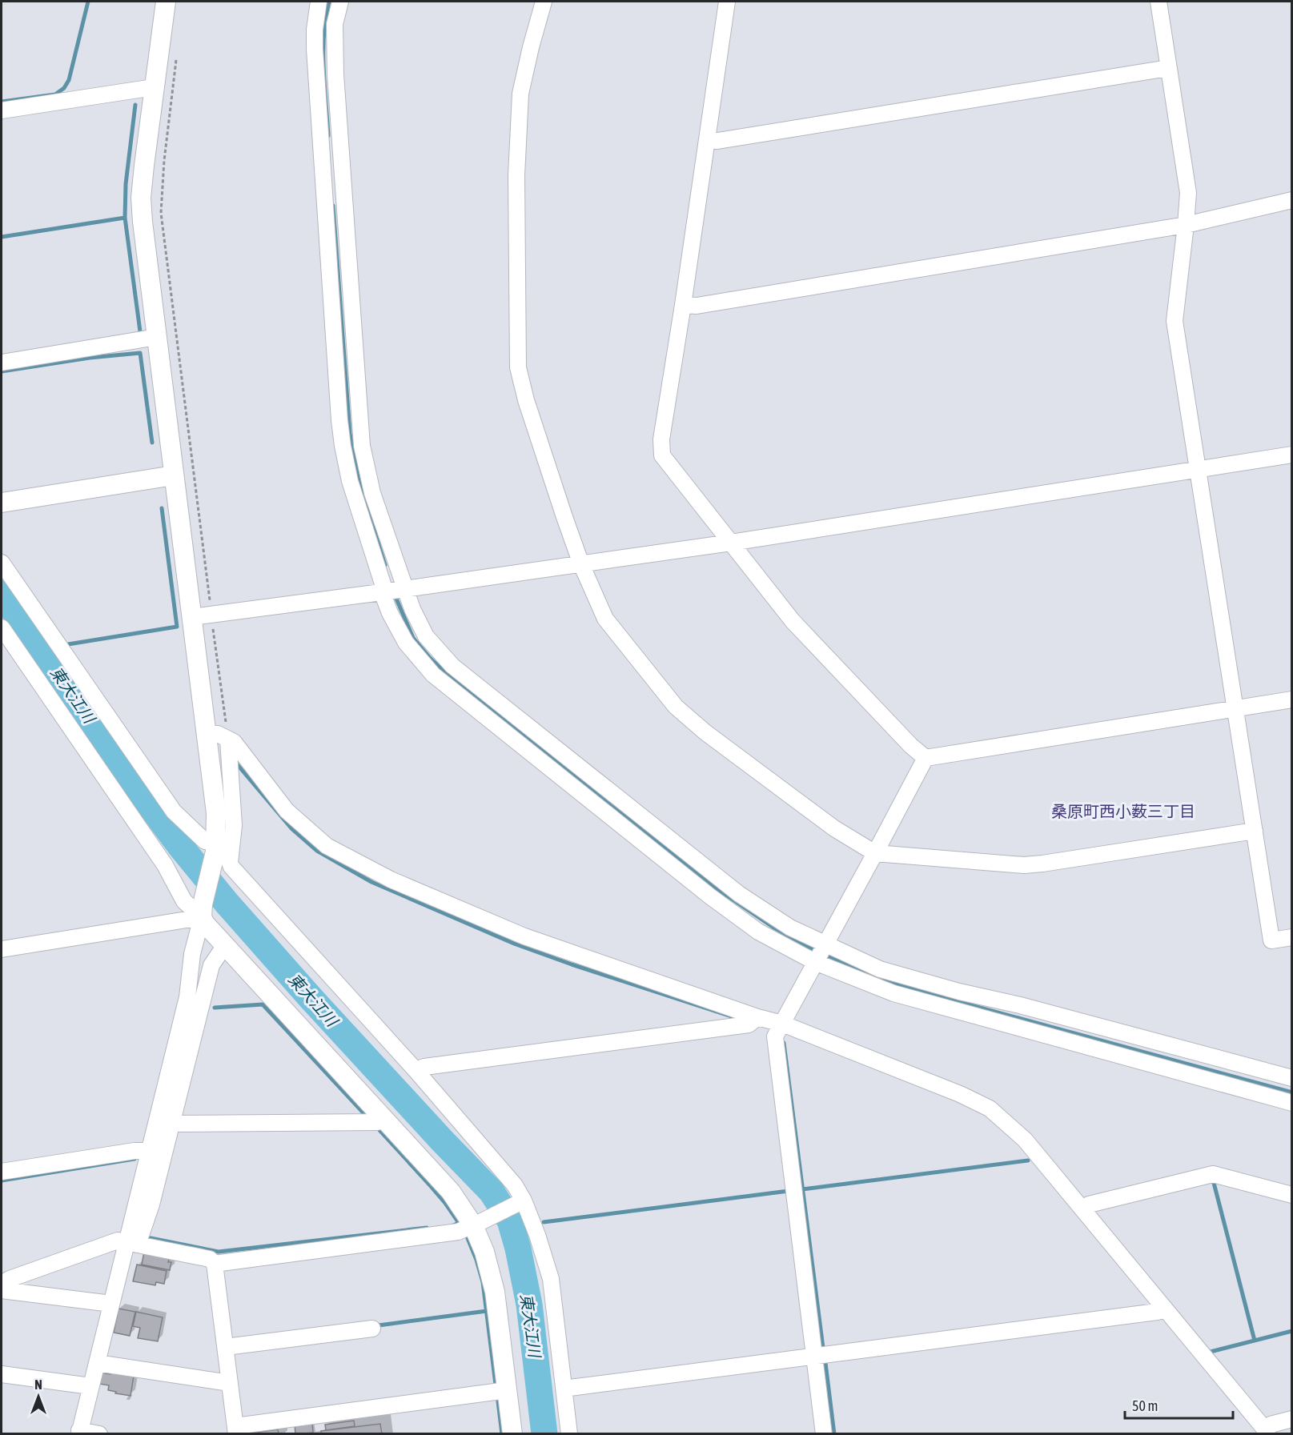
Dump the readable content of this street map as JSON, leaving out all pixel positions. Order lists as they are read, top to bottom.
{
  "districts": ["桑原町西小薮三丁目"],
  "water": ["東大江川"],
  "scale_bar": "50 m",
  "north": "top"
}
